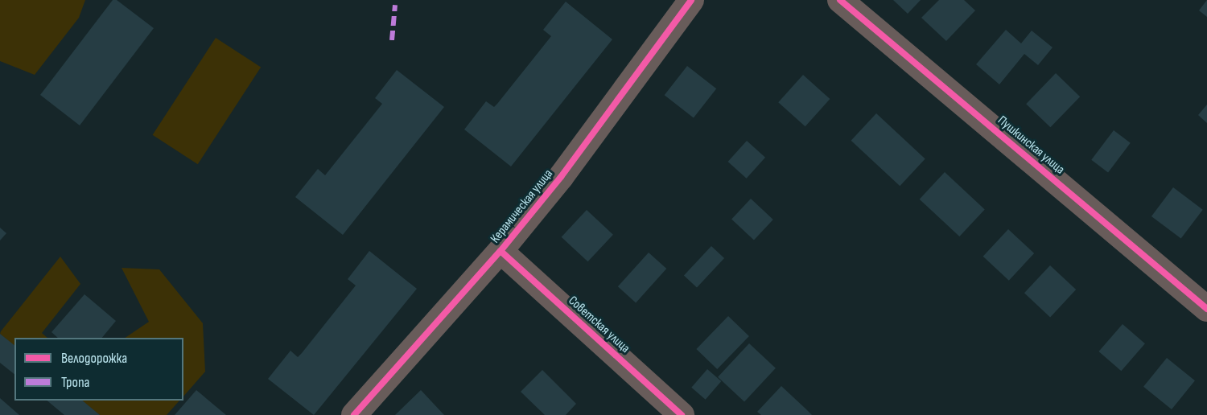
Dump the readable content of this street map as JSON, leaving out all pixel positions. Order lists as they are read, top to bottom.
{
  "streets": {
    "street": ["Пушкинская улица", "Керамическая улица", "Советская улица"]
  },
  "crossings": [
    ["Керамическая улица", "Советская улица"]
  ],
  "legend": ["Велодорожка", "Тропа"]
}
